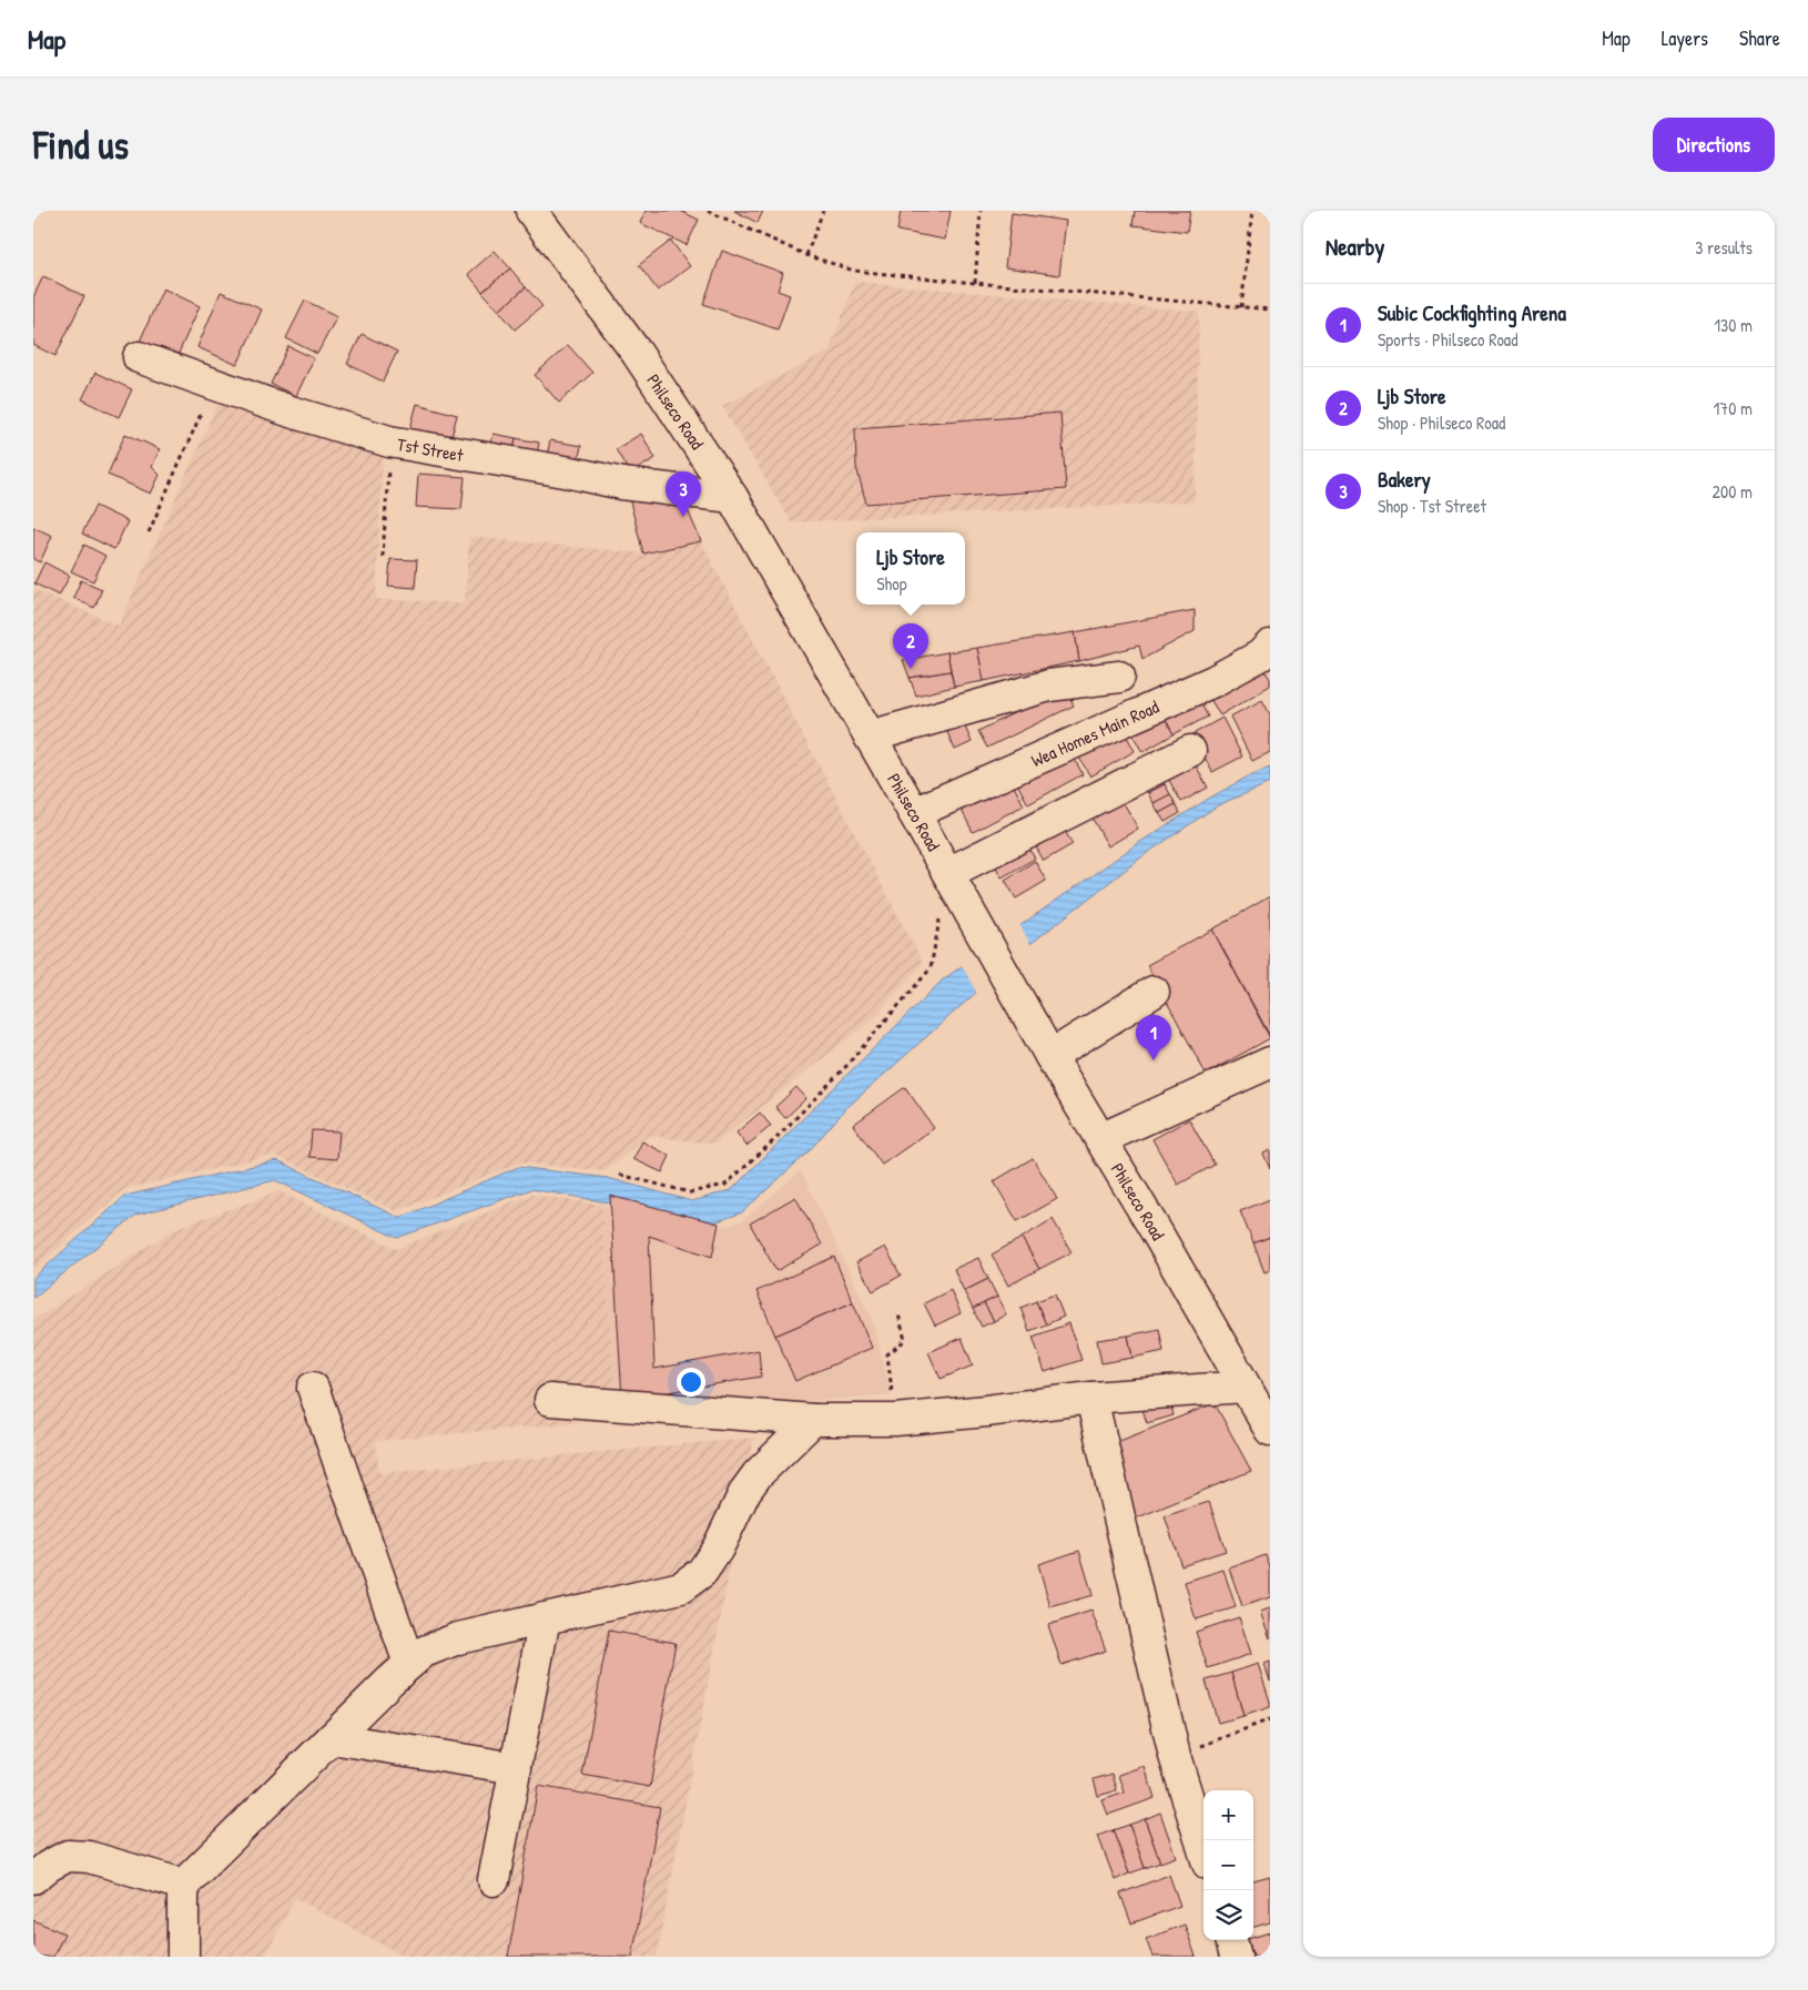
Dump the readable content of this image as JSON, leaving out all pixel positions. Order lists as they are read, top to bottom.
{
  "streets": {
    "street": ["Philseco Road", "Tst Street", "Wea Homes Main Road"]
  },
  "crossings": [
    ["Philseco Road", "Tst Street"],
    ["Philseco Road", "Wea Homes Main Road"]
  ],
  "page": {
    "header": "Map",
    "nav": ["Map", "Layers", "Share"],
    "buttons": "Directions",
    "title": "Find us",
    "heading": ["Nearby", "3 results"],
    "list": [
      {
        "mark": "1",
        "name": "Subic Cockfighting Arena",
        "note": "Sports · Philseco Road",
        "value": "130 m"
      },
      {
        "mark": "2",
        "name": "Ljb Store",
        "note": "Shop · Philseco Road",
        "value": "170 m"
      },
      {
        "mark": "3",
        "name": "Bakery",
        "note": "Shop · Tst Street",
        "value": "200 m"
      }
    ],
    "pins": ["3", "2", "1"],
    "popup": ["Ljb Store", "Shop"],
    "map_buttons": ["+", "−"]
  }
}
